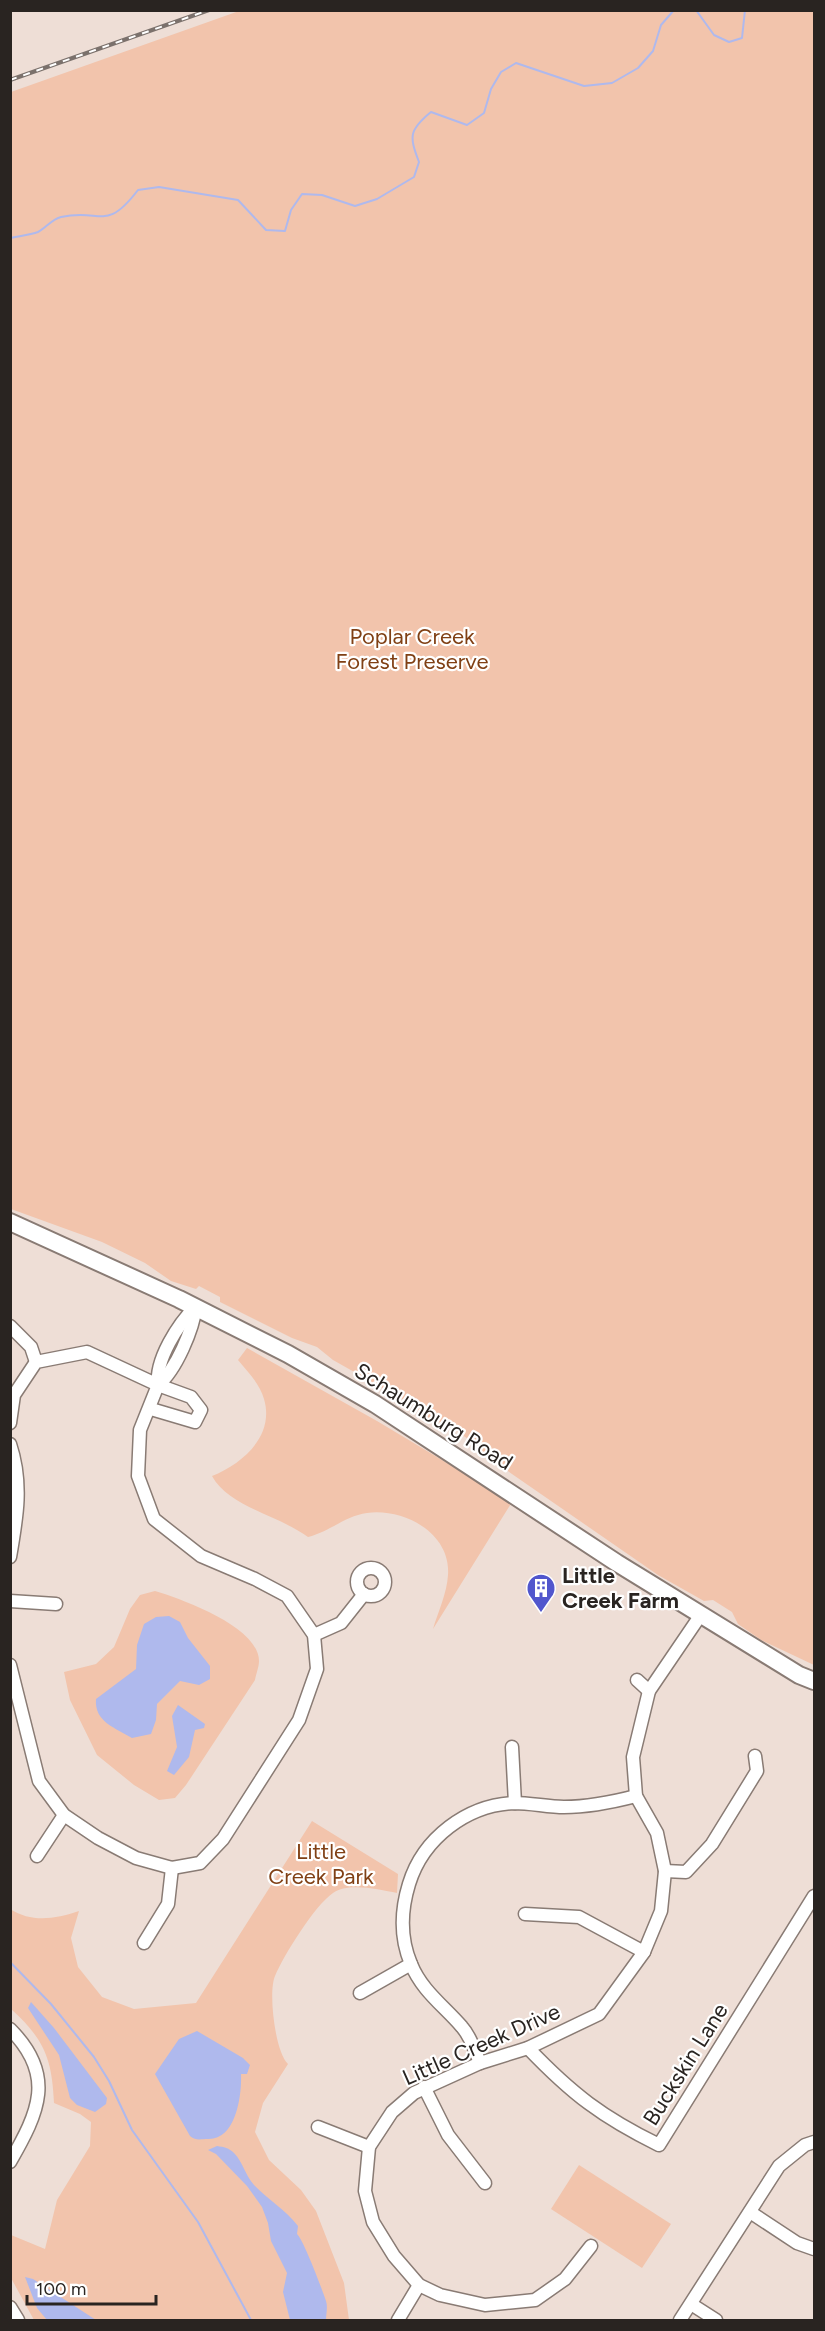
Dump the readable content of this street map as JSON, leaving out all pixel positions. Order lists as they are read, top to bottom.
{
  "streets": {
    "main road": ["Schaumburg Road"],
    "street": ["Little Creek Drive", "Buckskin Lane"]
  },
  "crossings": [
    ["Schaumburg Road", "Little Creek Drive"],
    ["Little Creek Drive", "Buckskin Lane"]
  ],
  "parks": ["Poplar Creek Forest Preserve", "Little Creek Park"],
  "places": {
    "building": ["Little Creek Farm"]
  },
  "scale_bar": "100 m"
}
